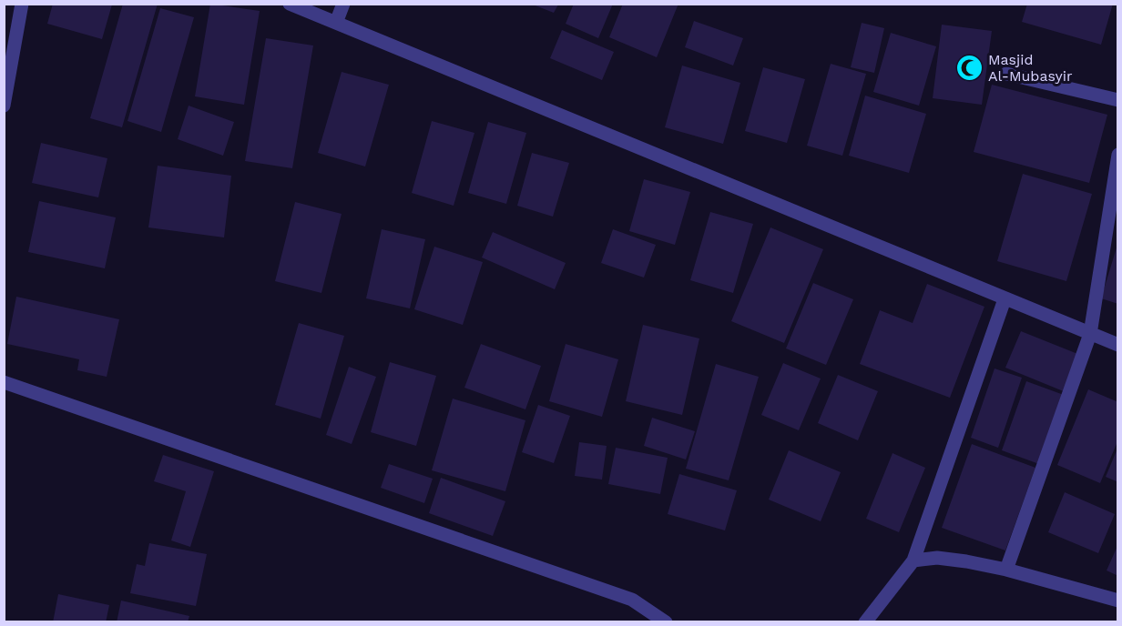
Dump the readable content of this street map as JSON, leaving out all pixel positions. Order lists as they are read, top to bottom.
{
  "places": {
    "mosque": ["Masjid Al-Mubasyir"]
  }
}
